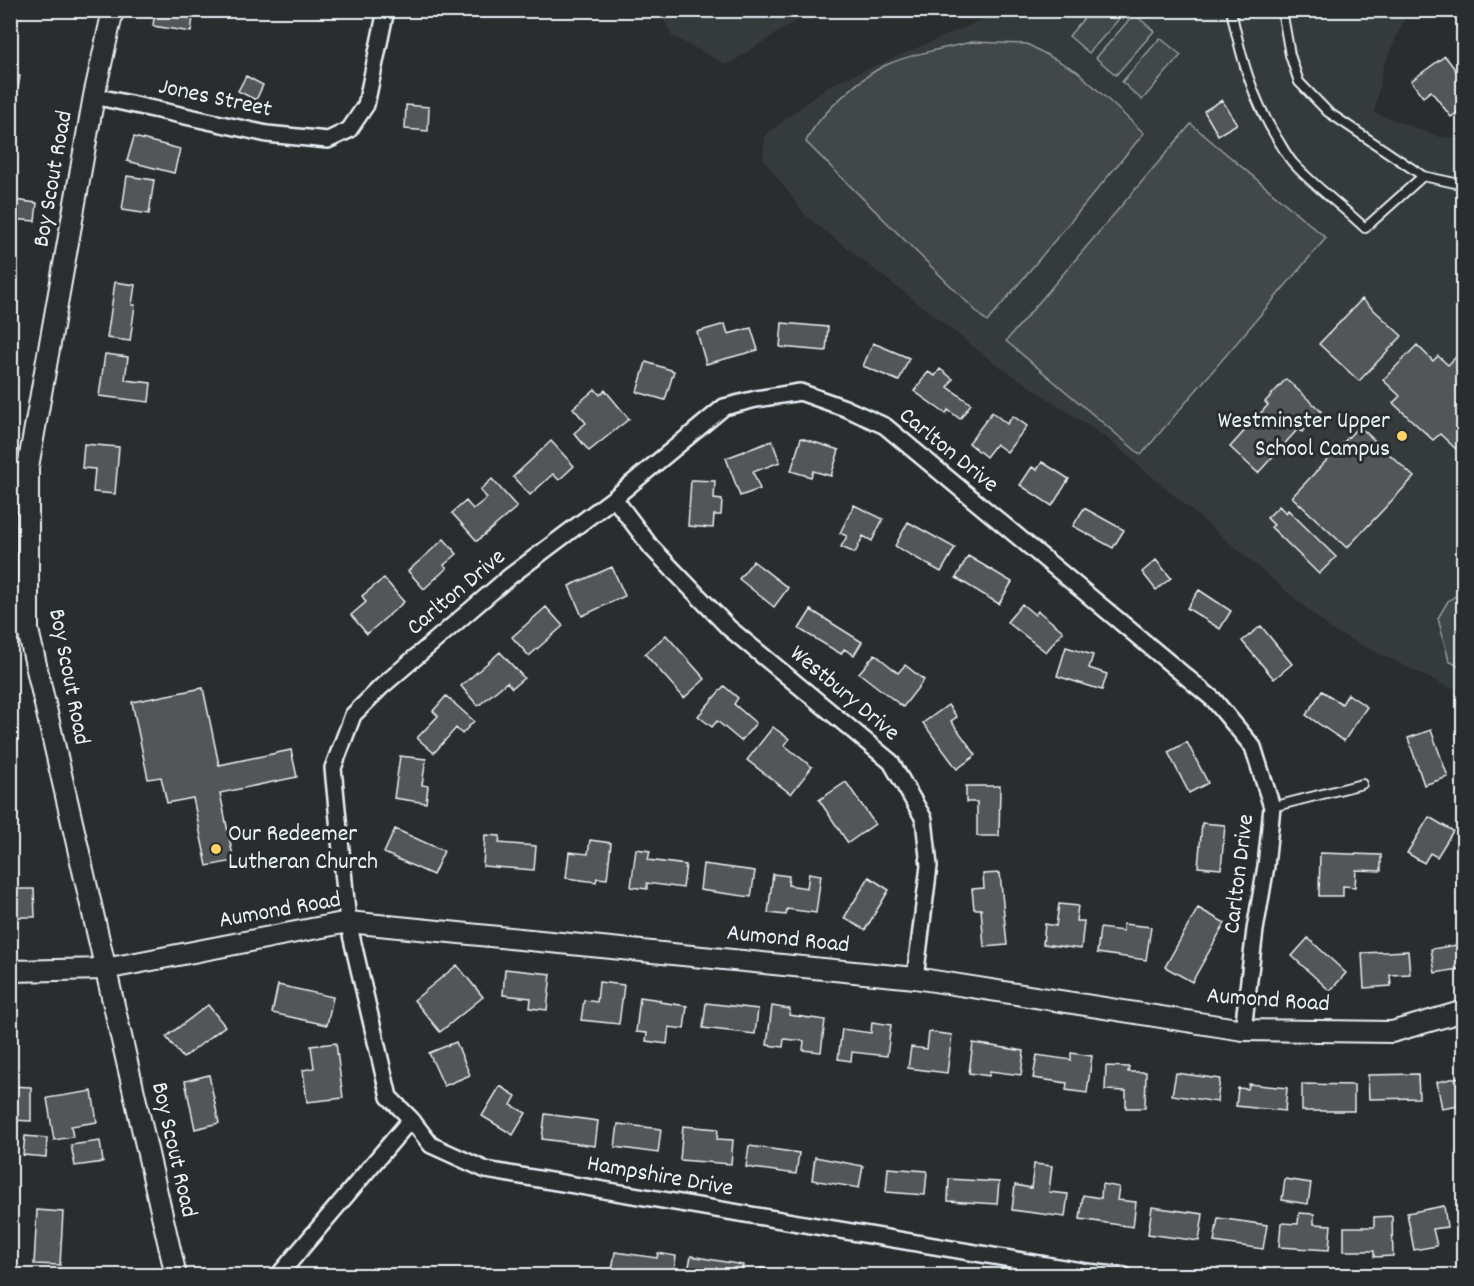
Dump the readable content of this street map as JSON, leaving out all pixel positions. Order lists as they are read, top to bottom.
{
  "streets": {
    "street": [
      "Jones Street",
      "Boy Scout Road",
      "Carlton Drive",
      "Westbury Drive",
      "Aumond Road",
      "Hampshire Drive"
    ]
  },
  "crossings": [
    ["Jones Street", "Boy Scout Road"],
    ["Boy Scout Road", "Aumond Road"],
    ["Carlton Drive", "Westbury Drive"],
    ["Carlton Drive", "Aumond Road"],
    ["Carlton Drive", "Hampshire Drive"],
    ["Westbury Drive", "Aumond Road"],
    ["Aumond Road", "Hampshire Drive"]
  ],
  "places": ["Westminster Upper School Campus", "Our Redeemer Lutheran Church"]
}
